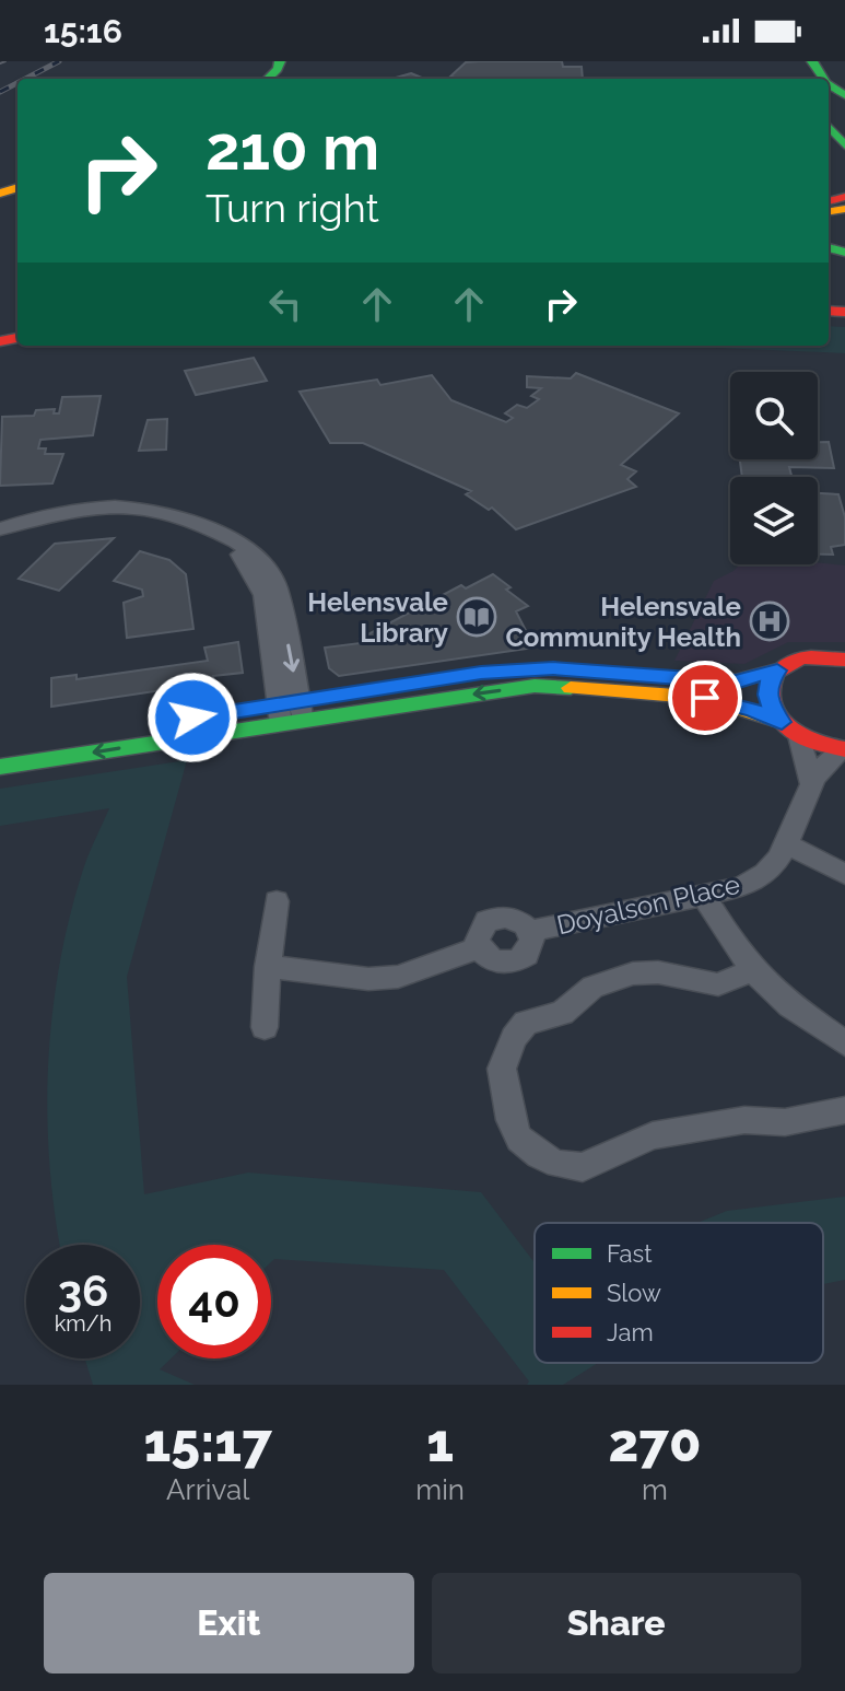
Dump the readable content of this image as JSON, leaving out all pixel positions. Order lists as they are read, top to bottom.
{
  "streets": {
    "street": ["Doyalson Place"]
  },
  "places": {
    "library": ["Helensvale Library"],
    "hospital": ["Helensvale Community Health"]
  },
  "legend": ["Fast", "Slow", "Jam"],
  "page": {
    "status": "15:16",
    "turn": ["210 m", "Turn right"],
    "speed": "36 km/h",
    "limit": "40",
    "eta": [
      "15:17",
      "Arrival",
      "1",
      "min",
      "270",
      "m"
    ],
    "buttons": ["Exit", "Share"]
  }
}
